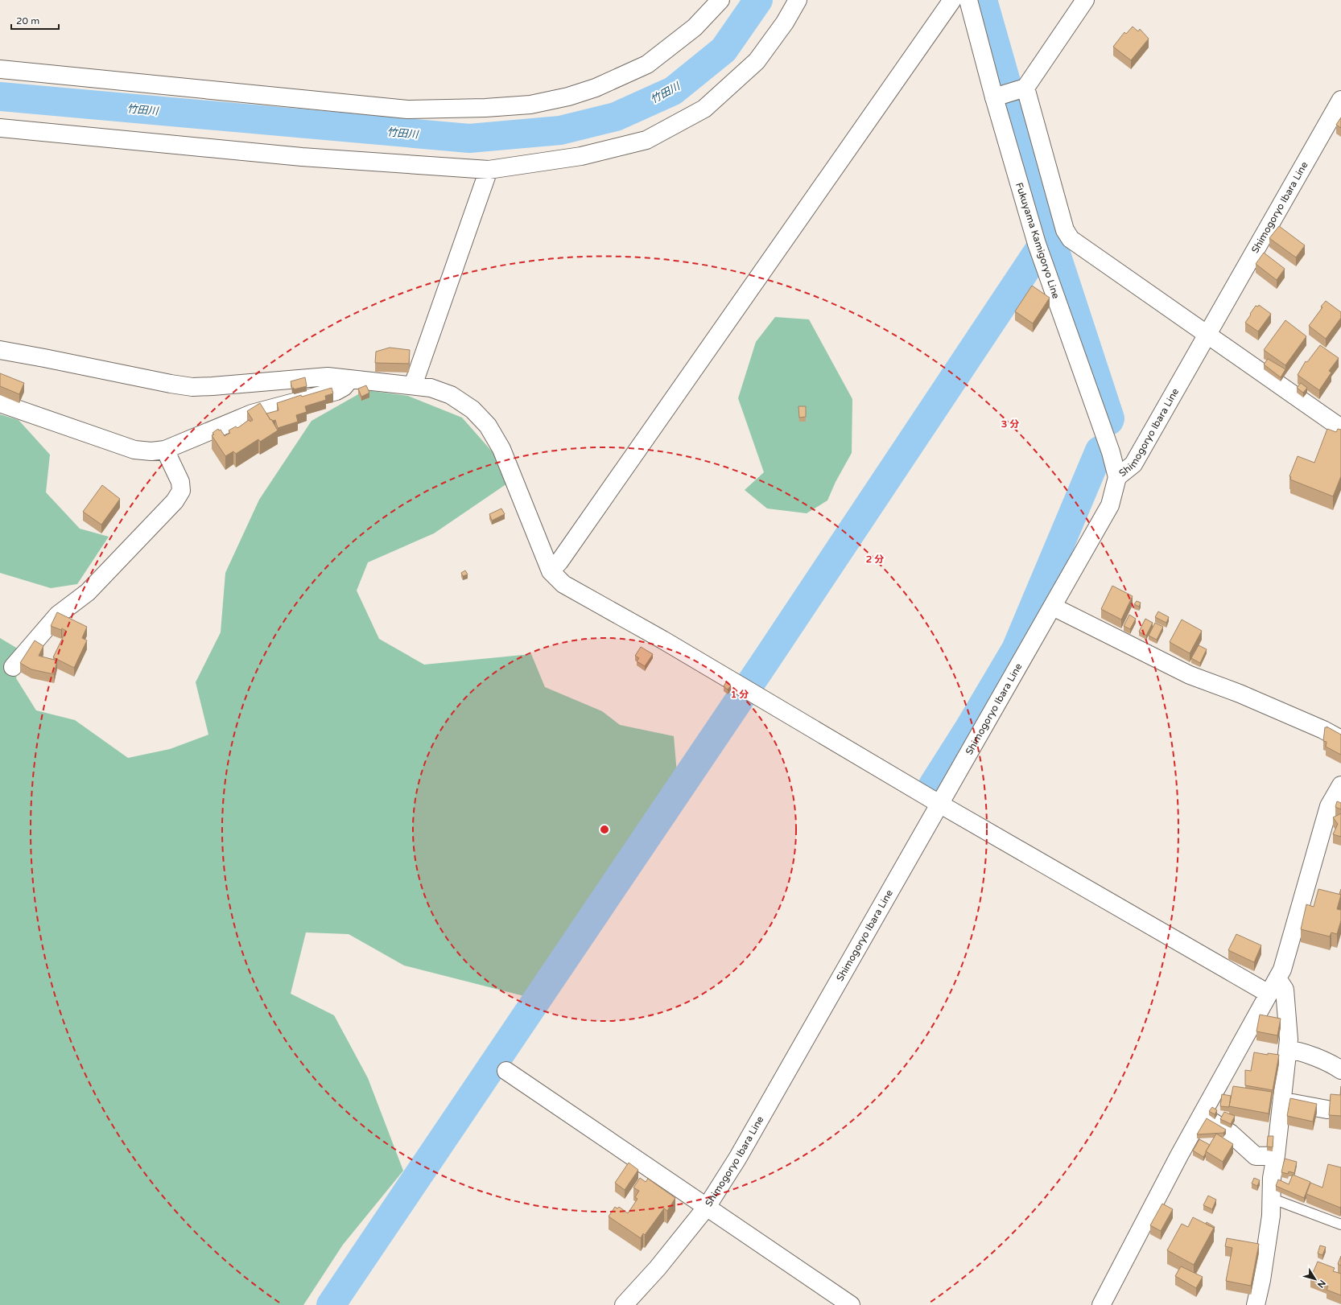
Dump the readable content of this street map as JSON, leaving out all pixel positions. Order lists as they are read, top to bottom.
{
  "streets": {
    "street": ["Shimogoryo Ibara Line", "Fukuyama Kamigoryo Line"]
  },
  "crossings": [
    ["Shimogoryo Ibara Line", "Fukuyama Kamigoryo Line"]
  ],
  "water": ["竹田川"],
  "scale_bar": "20 m",
  "north": "bottom right",
  "rings": ["3 分", "2 分", "1 分"]
}
